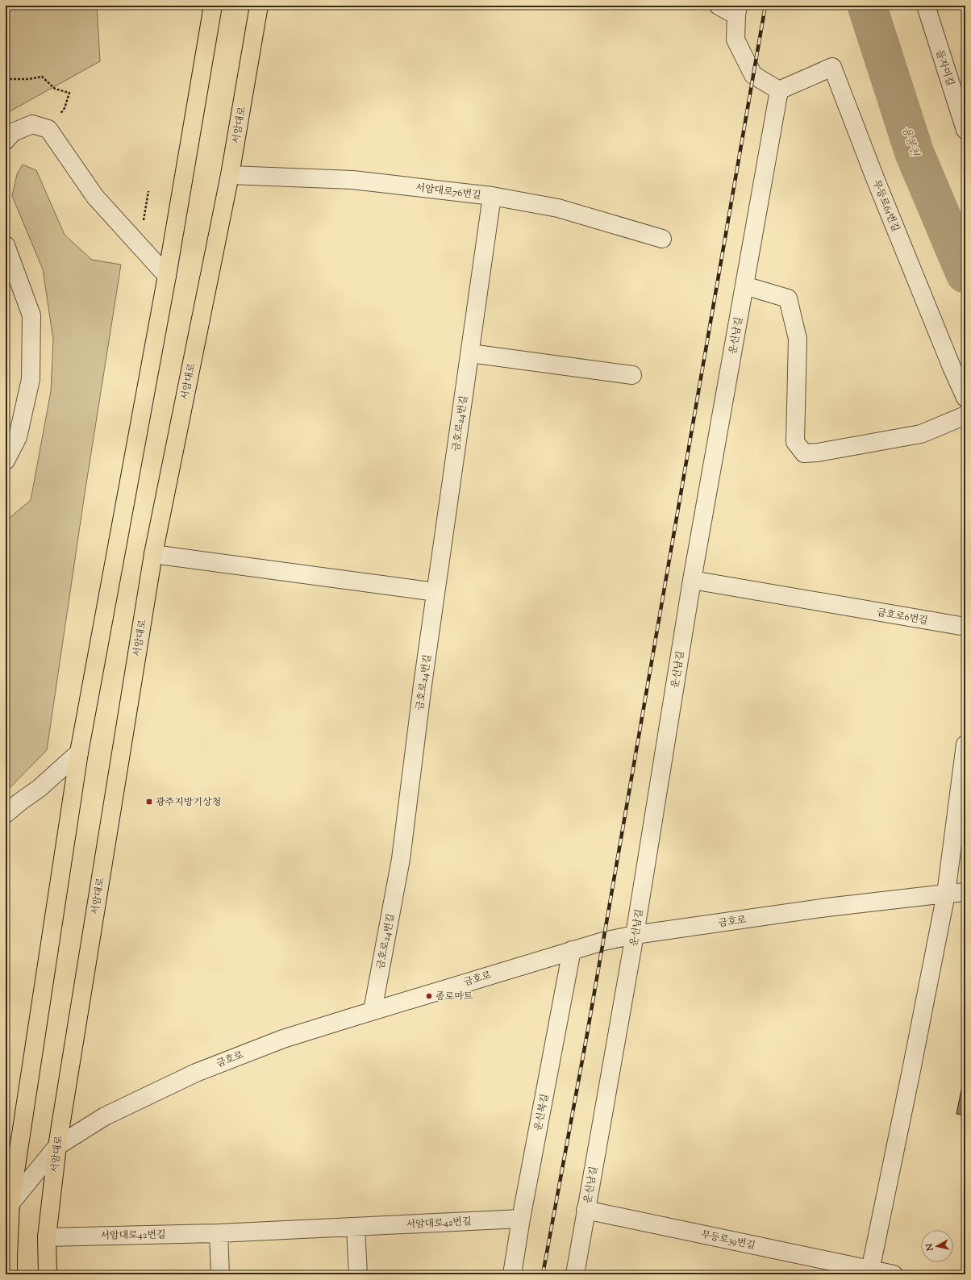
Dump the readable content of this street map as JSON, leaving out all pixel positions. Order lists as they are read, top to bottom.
{
  "streets": {
    "main road": ["서암대로"],
    "street": [
      "들자미길",
      "서암대로76번길",
      "무등로61번길",
      "운신남길",
      "금호로24번길",
      "금호로6번길",
      "금호로",
      "운신북길",
      "서암대로42번길",
      "무등로39번길"
    ]
  },
  "crossings": [
    ["서암대로", "서암대로76번길"],
    ["서암대로", "금호로"],
    ["서암대로", "서암대로42번길"],
    ["서암대로76번길", "금호로24번길"],
    ["무등로61번길", "운신남길"],
    ["운신남길", "금호로6번길"],
    ["운신남길", "금호로"],
    ["운신남길", "무등로39번길"],
    ["금호로24번길", "금호로"],
    ["금호로", "운신북길"],
    ["운신북길", "서암대로42번길"]
  ],
  "water": ["용봉천"],
  "places": {
    "transit": ["광주지방기상청"],
    "other": ["종로마트"]
  },
  "north": "left"
}
